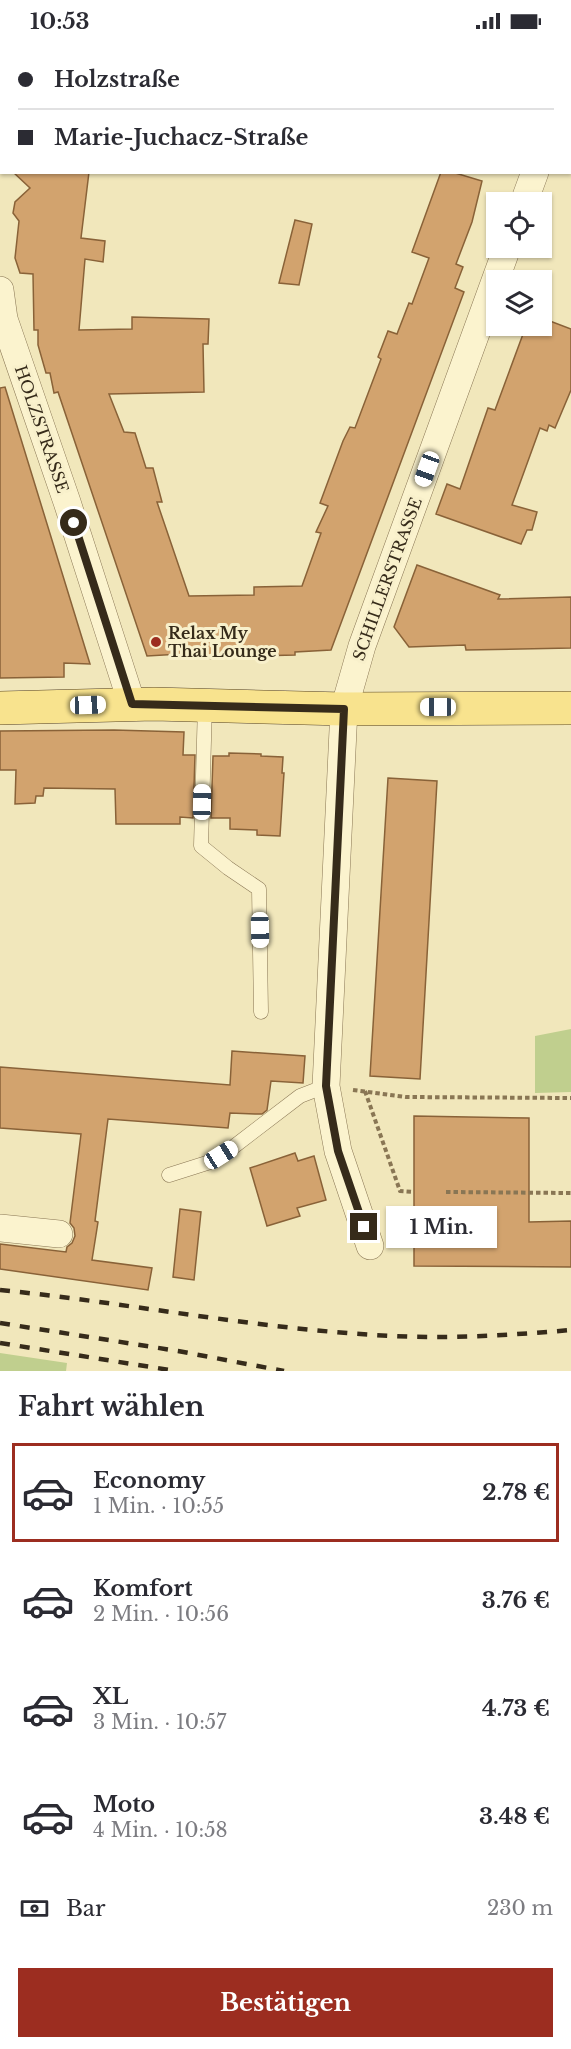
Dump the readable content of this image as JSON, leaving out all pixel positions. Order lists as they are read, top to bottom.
{
  "streets": {
    "street": ["HOLZSTRASSE", "SCHILLERSTRASSE"]
  },
  "places": ["Relax My Thai Lounge"],
  "page": {
    "status": "10:53",
    "banner": ["Holzstraße", "Marie-Juchacz-Straße"],
    "bubble": "1 Min.",
    "heading": "Fahrt wählen",
    "list": [
      {
        "name": "Economy",
        "note": "1 Min. · 10:55",
        "value": "2.78 €"
      },
      {
        "name": "Komfort",
        "note": "2 Min. · 10:56",
        "value": "3.76 €"
      },
      {
        "name": "XL",
        "note": "3 Min. · 10:57",
        "value": "4.73 €"
      },
      {
        "name": "Moto",
        "note": "4 Min. · 10:58",
        "value": "3.48 €"
      }
    ],
    "pay": ["Bar", "230 m"],
    "buttons": "Bestätigen"
  }
}
